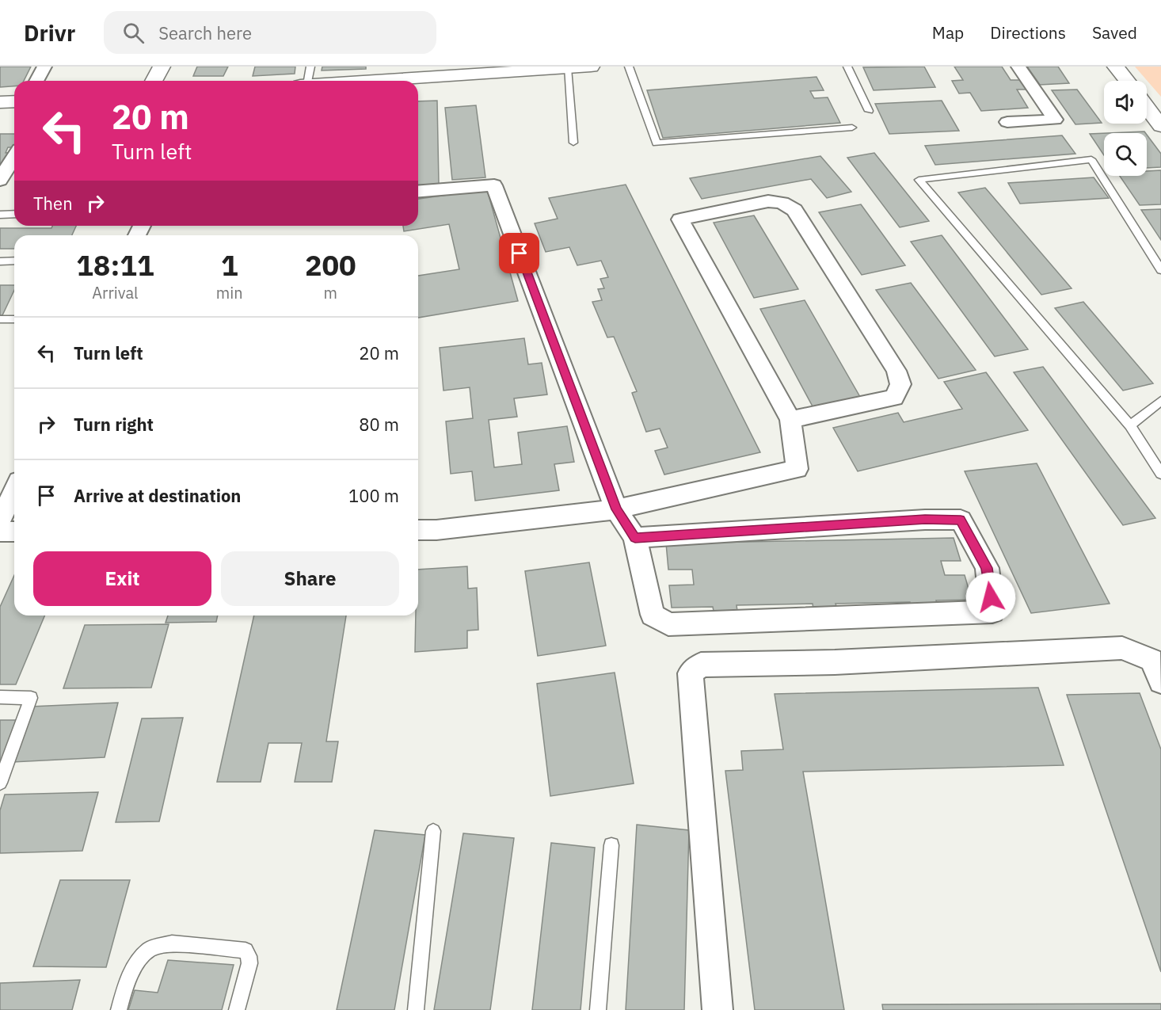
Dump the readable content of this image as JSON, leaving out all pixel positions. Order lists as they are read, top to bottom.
{
  "page": {
    "header": "Drivr",
    "search": "Search here",
    "nav": ["Map", "Directions", "Saved"],
    "turn": ["20 m", "Turn left"],
    "then": "Then",
    "eta": [
      "18:11",
      "Arrival",
      "1",
      "min",
      "200",
      "m"
    ],
    "list": [
      {
        "name": "Turn left",
        "value": "20 m"
      },
      {
        "name": "Turn right",
        "value": "80 m"
      },
      {
        "name": "Arrive at destination",
        "value": "100 m"
      }
    ],
    "buttons": ["Exit", "Share"]
  }
}
